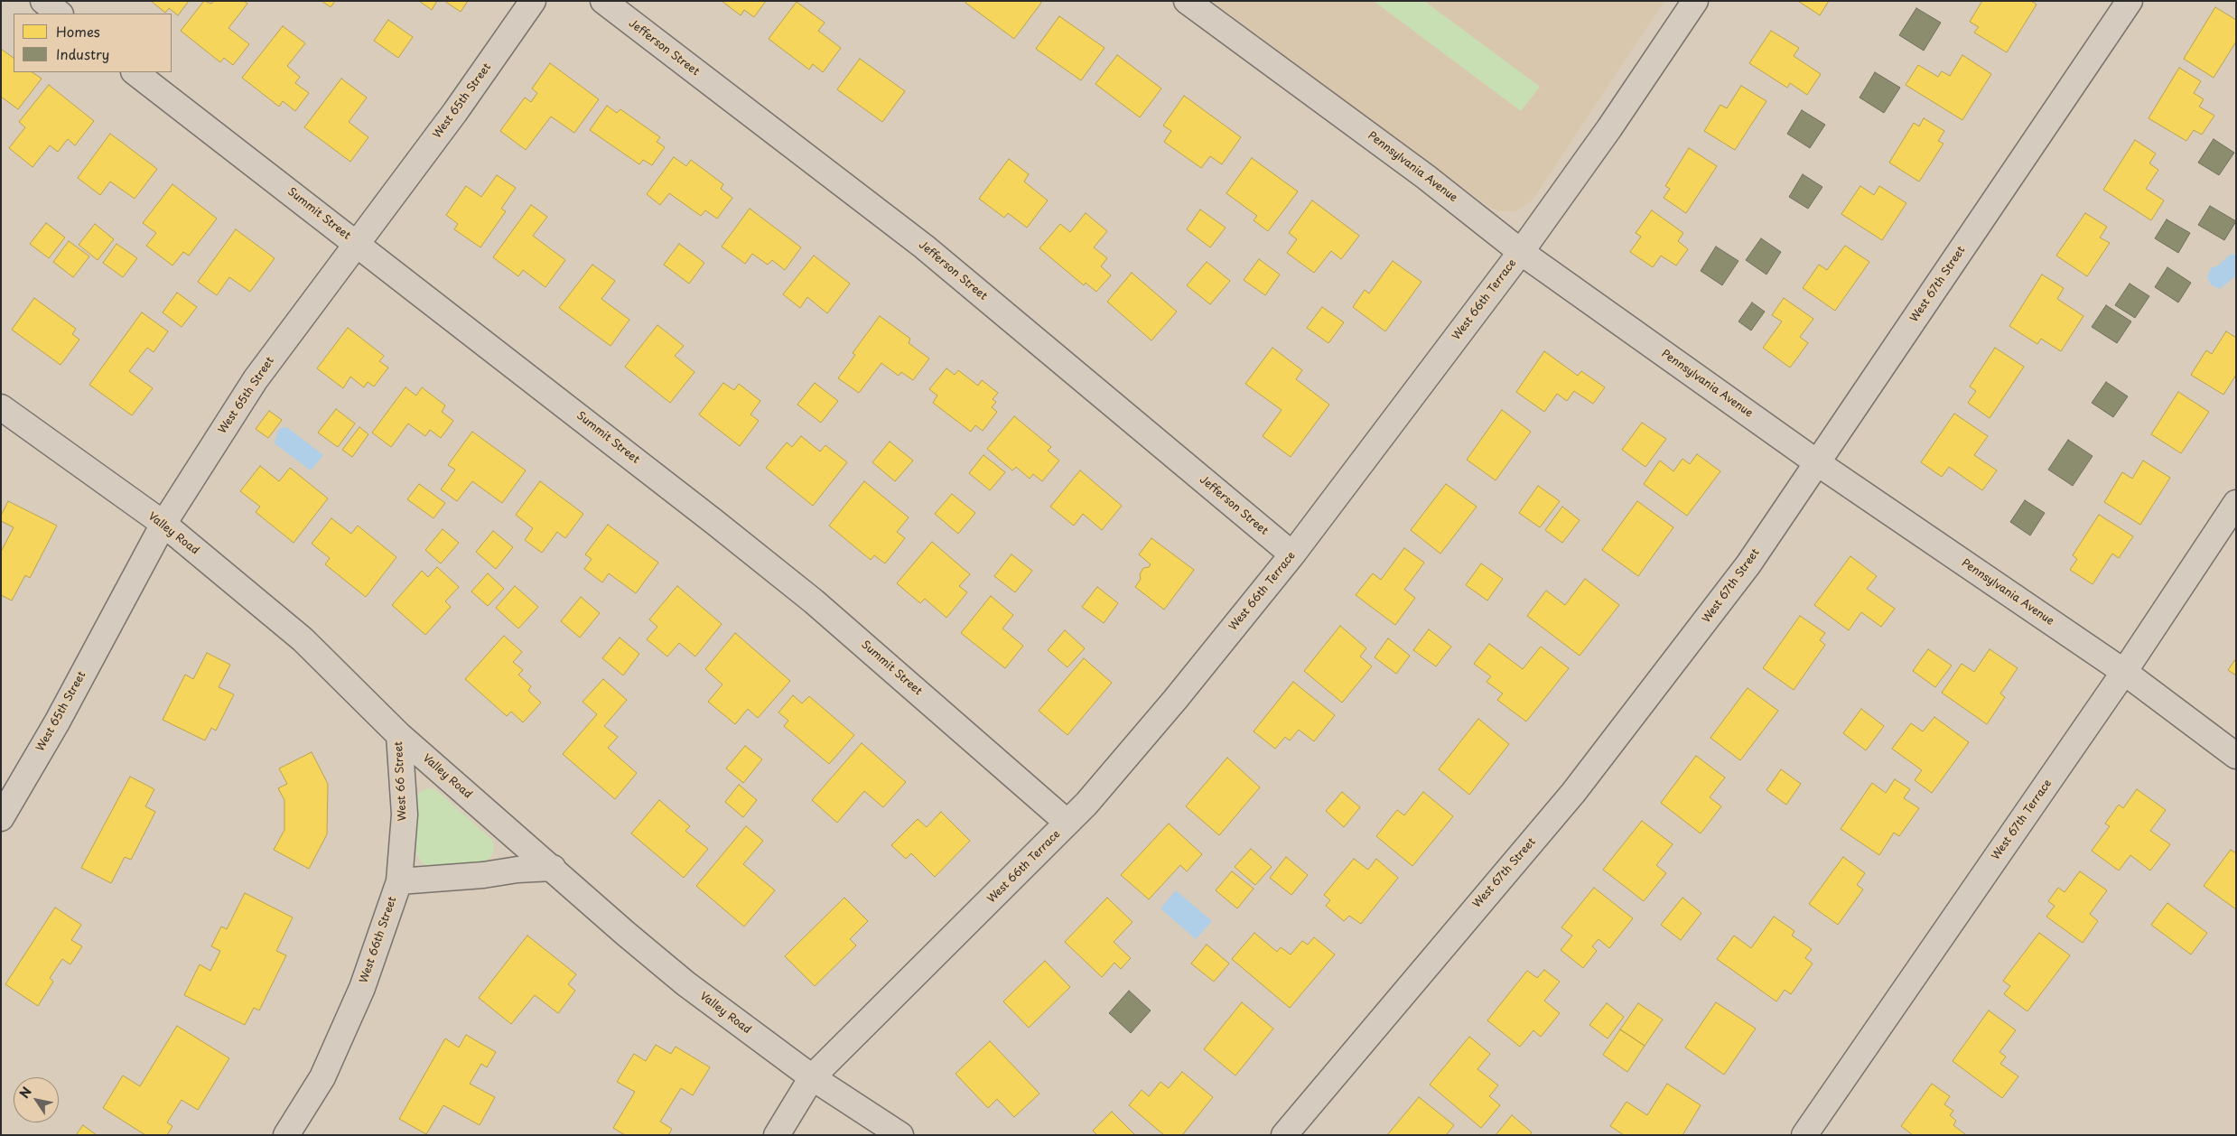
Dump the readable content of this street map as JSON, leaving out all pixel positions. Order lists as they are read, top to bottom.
{
  "streets": {
    "street": [
      "Jefferson Street",
      "West 65th Street",
      "Pennsylvania Avenue",
      "Summit Street",
      "West 67th Street",
      "West 66th Terrace",
      "Valley Road",
      "West 66 Street",
      "West 67th Terrace",
      "West 66th Street"
    ]
  },
  "crossings": [
    ["Jefferson Street", "West 66th Terrace"],
    ["West 65th Street", "Summit Street"],
    ["West 65th Street", "Valley Road"],
    ["Pennsylvania Avenue", "West 67th Street"],
    ["Pennsylvania Avenue", "West 66th Terrace"],
    ["Pennsylvania Avenue", "West 67th Terrace"],
    ["Summit Street", "West 66th Terrace"],
    ["West 66th Terrace", "Valley Road"],
    ["Valley Road", "West 66 Street"],
    ["West 66 Street", "West 66th Street"]
  ],
  "legend": ["Homes", "Industry"],
  "north": "top left"
}
